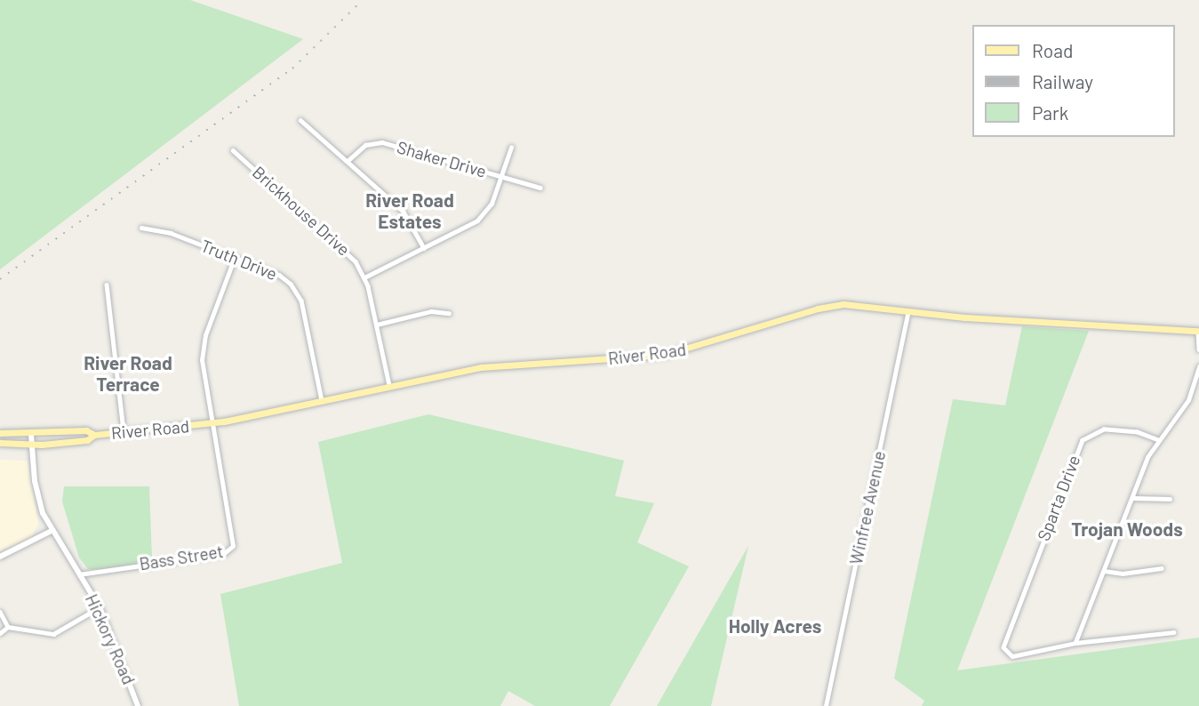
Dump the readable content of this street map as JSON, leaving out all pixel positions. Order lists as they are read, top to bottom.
{
  "streets": {
    "main road": ["River Road", "Hickory Road"],
    "street": [
      "Shaker Drive",
      "Brickhouse Drive",
      "Truth Drive",
      "Sparta Drive",
      "Winfree Avenue",
      "Bass Street"
    ]
  },
  "crossings": [
    ["Brickhouse Drive", "River Road"],
    ["Truth Drive", "River Road"],
    ["River Road", "Winfree Avenue"],
    ["River Road", "Bass Street"],
    ["Bass Street", "Hickory Road"]
  ],
  "districts": [
    "River Road Estates",
    "River Road Terrace",
    "Trojan Woods",
    "Holly Acres"
  ],
  "legend": ["Road", "Railway", "Park"]
}
